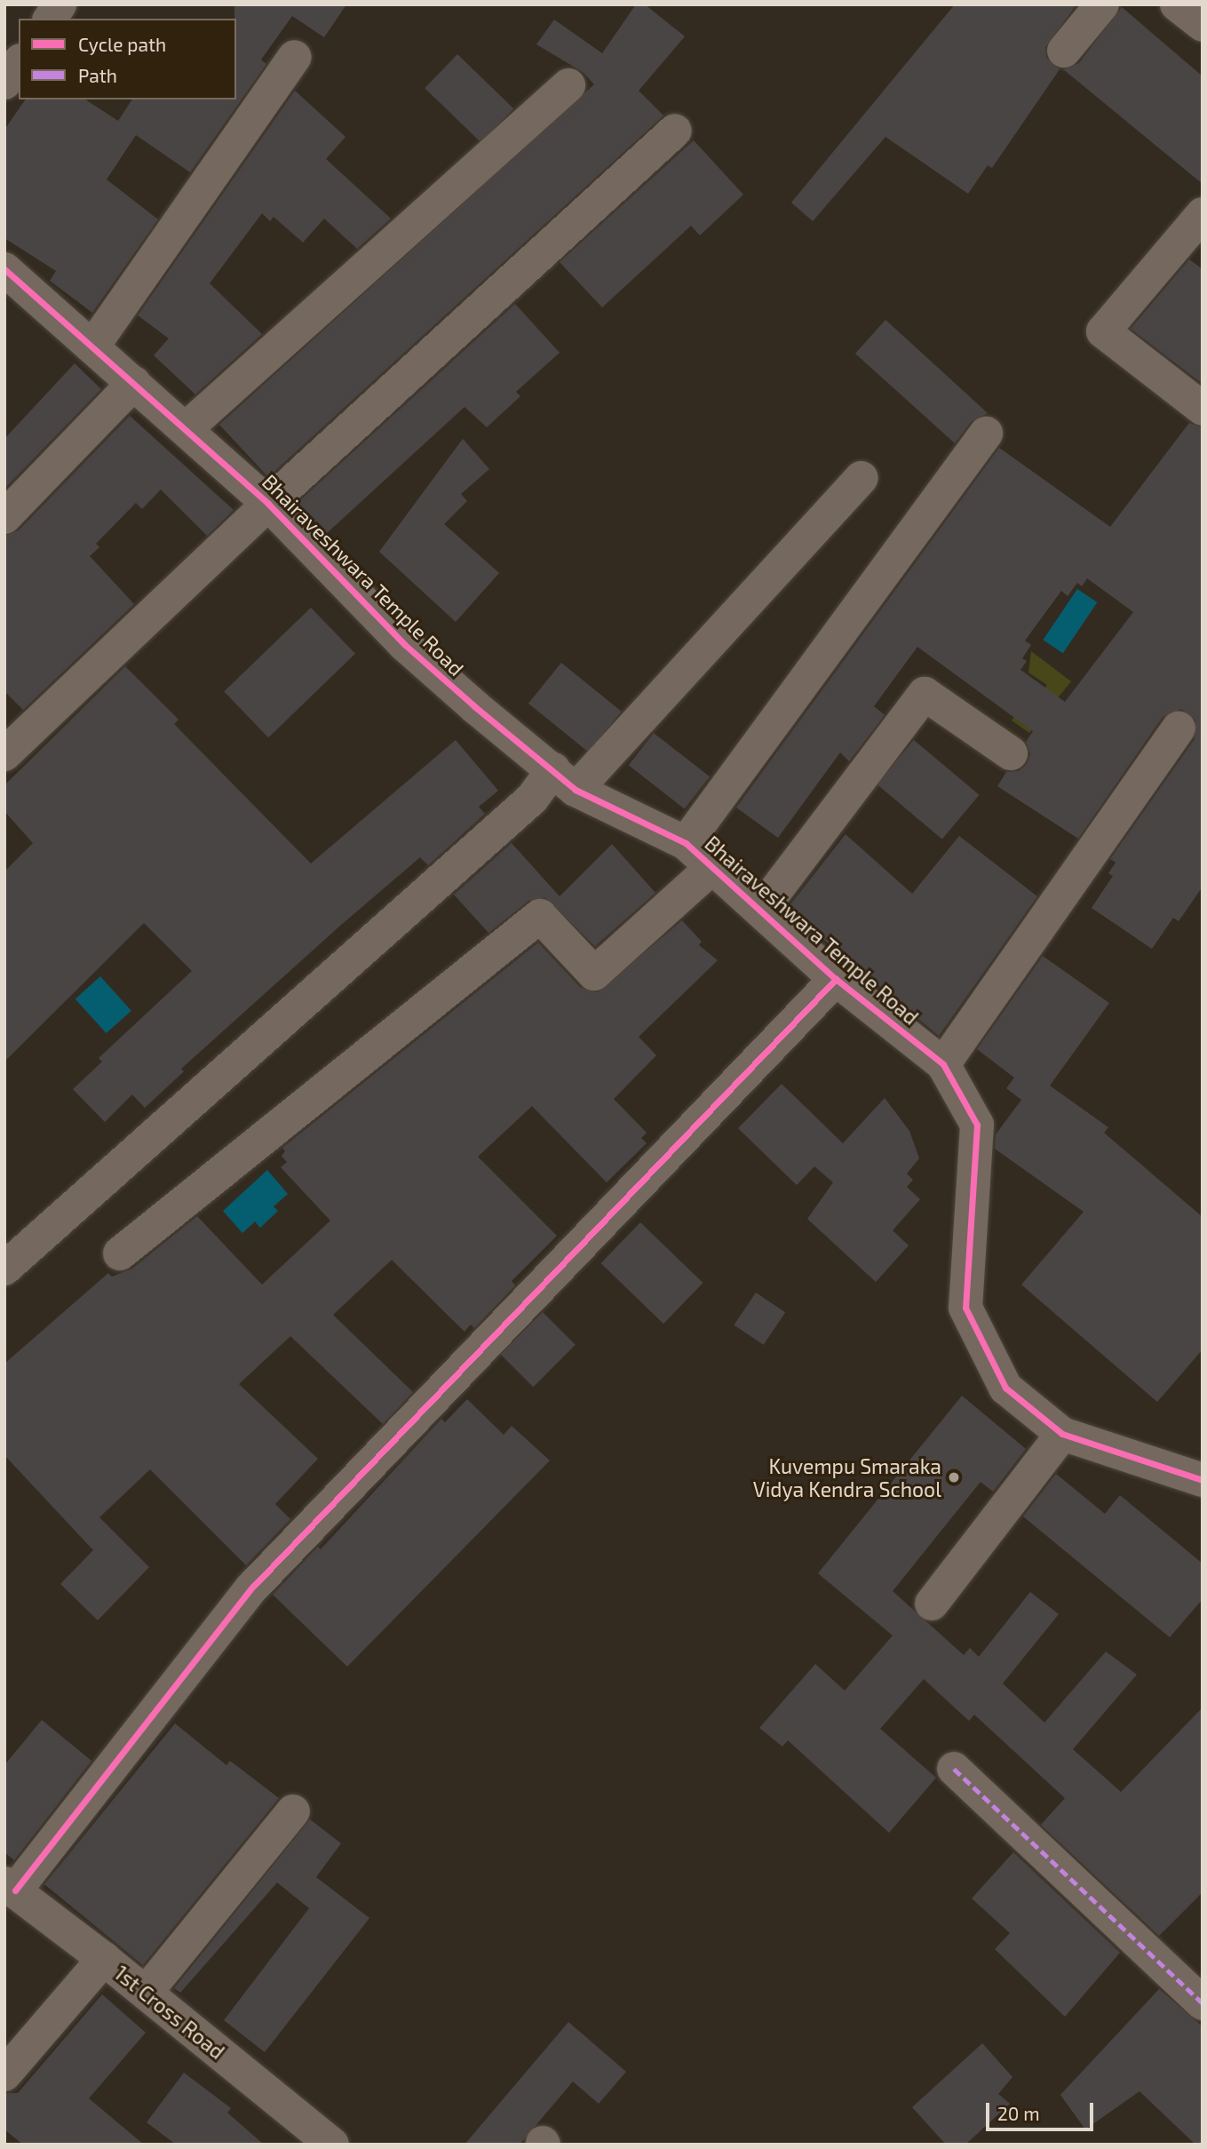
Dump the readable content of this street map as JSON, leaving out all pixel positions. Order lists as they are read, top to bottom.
{
  "streets": {
    "street": ["Bhairaveshwara Temple Road", "1st Cross Road"]
  },
  "places": ["Kuvempu Smaraka Vidya Kendra School"],
  "legend": ["Cycle path", "Path"],
  "scale_bar": "20 m"
}
